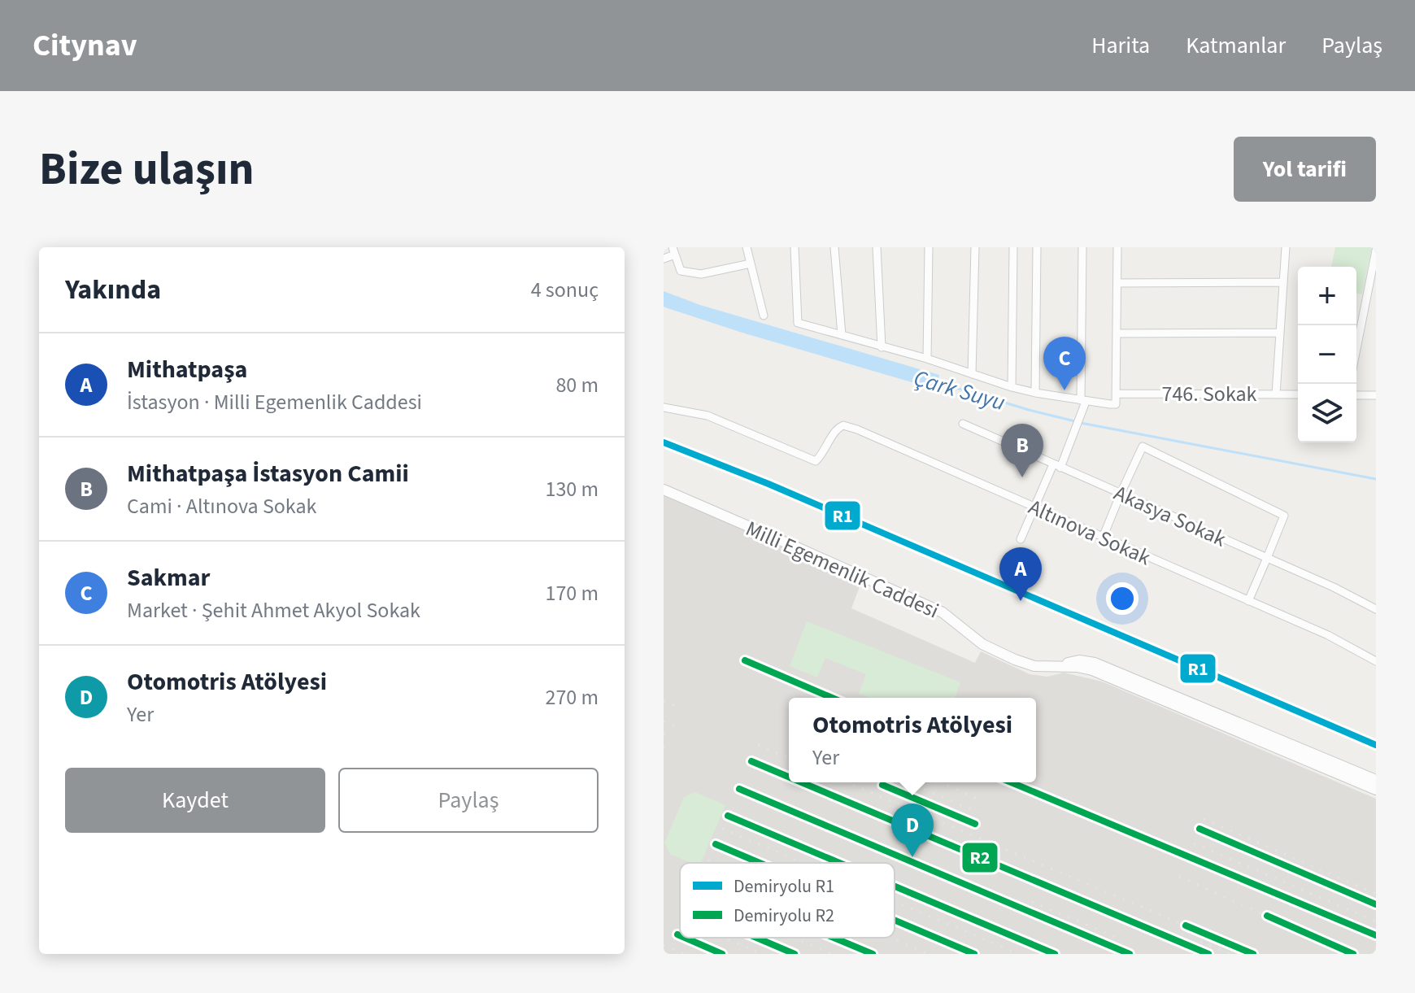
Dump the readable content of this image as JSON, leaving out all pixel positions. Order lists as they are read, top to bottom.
{
  "streets": {
    "main road": ["Milli Egemenlik Caddesi"],
    "street": ["746. Sokak", "Akasya Sokak", "Altınova Sokak"]
  },
  "water": ["Çark Suyu"],
  "lines": ["rail line R1", "rail line R2"],
  "legend": ["Demiryolu R1", "Demiryolu R2"],
  "page": {
    "header": "Citynav",
    "nav": ["Harita", "Katmanlar", "Paylaş"],
    "buttons": [
      "Yol tarifi",
      ["Kaydet", "Paylaş"]
    ],
    "title": "Bize ulaşın",
    "heading": ["Yakında", "4 sonuç"],
    "map_buttons": ["+", "−"],
    "list": [
      {
        "mark": "A",
        "name": "Mithatpaşa",
        "note": "İstasyon · Milli Egemenlik Caddesi",
        "value": "80 m"
      },
      {
        "mark": "B",
        "name": "Mithatpaşa İstasyon Camii",
        "note": "Cami · Altınova Sokak",
        "value": "130 m"
      },
      {
        "mark": "C",
        "name": "Sakmar",
        "note": "Market · Şehit Ahmet Akyol Sokak",
        "value": "170 m"
      },
      {
        "mark": "D",
        "name": "Otomotris Atölyesi",
        "note": "Yer",
        "value": "270 m"
      }
    ],
    "pins": [
      "C",
      "B",
      "A",
      "D"
    ],
    "popup": ["Otomotris Atölyesi", "Yer"]
  }
}
